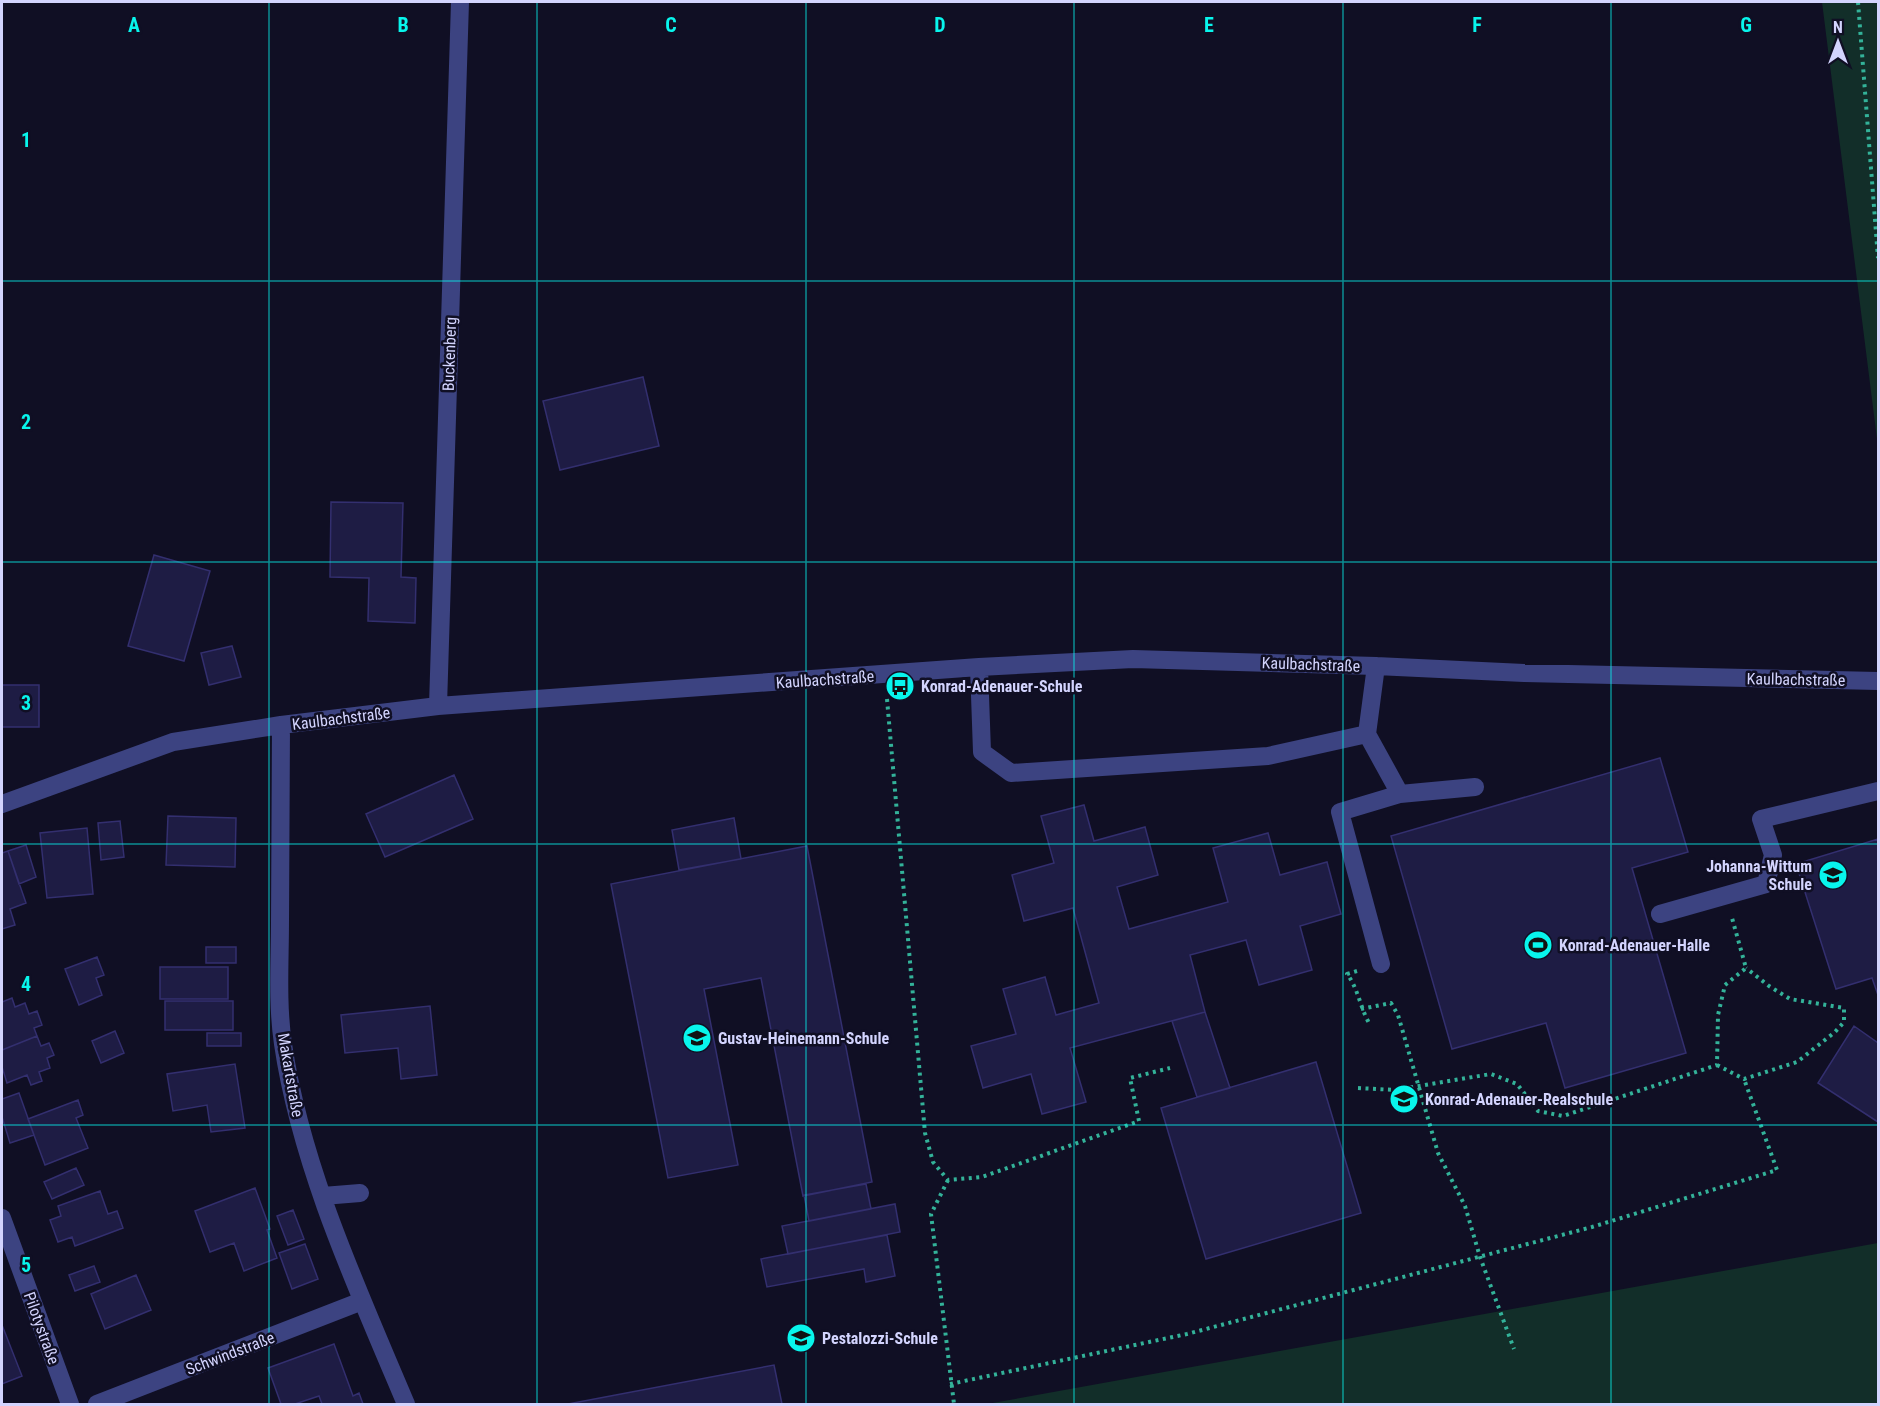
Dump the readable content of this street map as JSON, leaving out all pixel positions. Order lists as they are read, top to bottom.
{
  "streets": {
    "street": [
      "Buckenberg",
      "Kaulbachstraße",
      "Makartstraße",
      "Pilotystraße",
      "Schwindstraße"
    ]
  },
  "crossings": [
    ["Buckenberg", "Kaulbachstraße"],
    ["Kaulbachstraße", "Makartstraße"],
    ["Makartstraße", "Schwindstraße"]
  ],
  "places": {
    "bus stop": ["Konrad-Adenauer-Schule"],
    "school or university": [
      "Johanna-Wittum Schule",
      "Gustav-Heinemann-Schule",
      "Konrad-Adenauer-Realschule",
      "Pestalozzi-Schule"
    ],
    "sports": ["Konrad-Adenauer-Halle"]
  },
  "north": "top",
  "grid": {
    "columns": [
      "A",
      "B",
      "C",
      "D",
      "E",
      "F",
      "G"
    ],
    "rows": [
      "1",
      "2",
      "3",
      "4",
      "5"
    ]
  }
}
